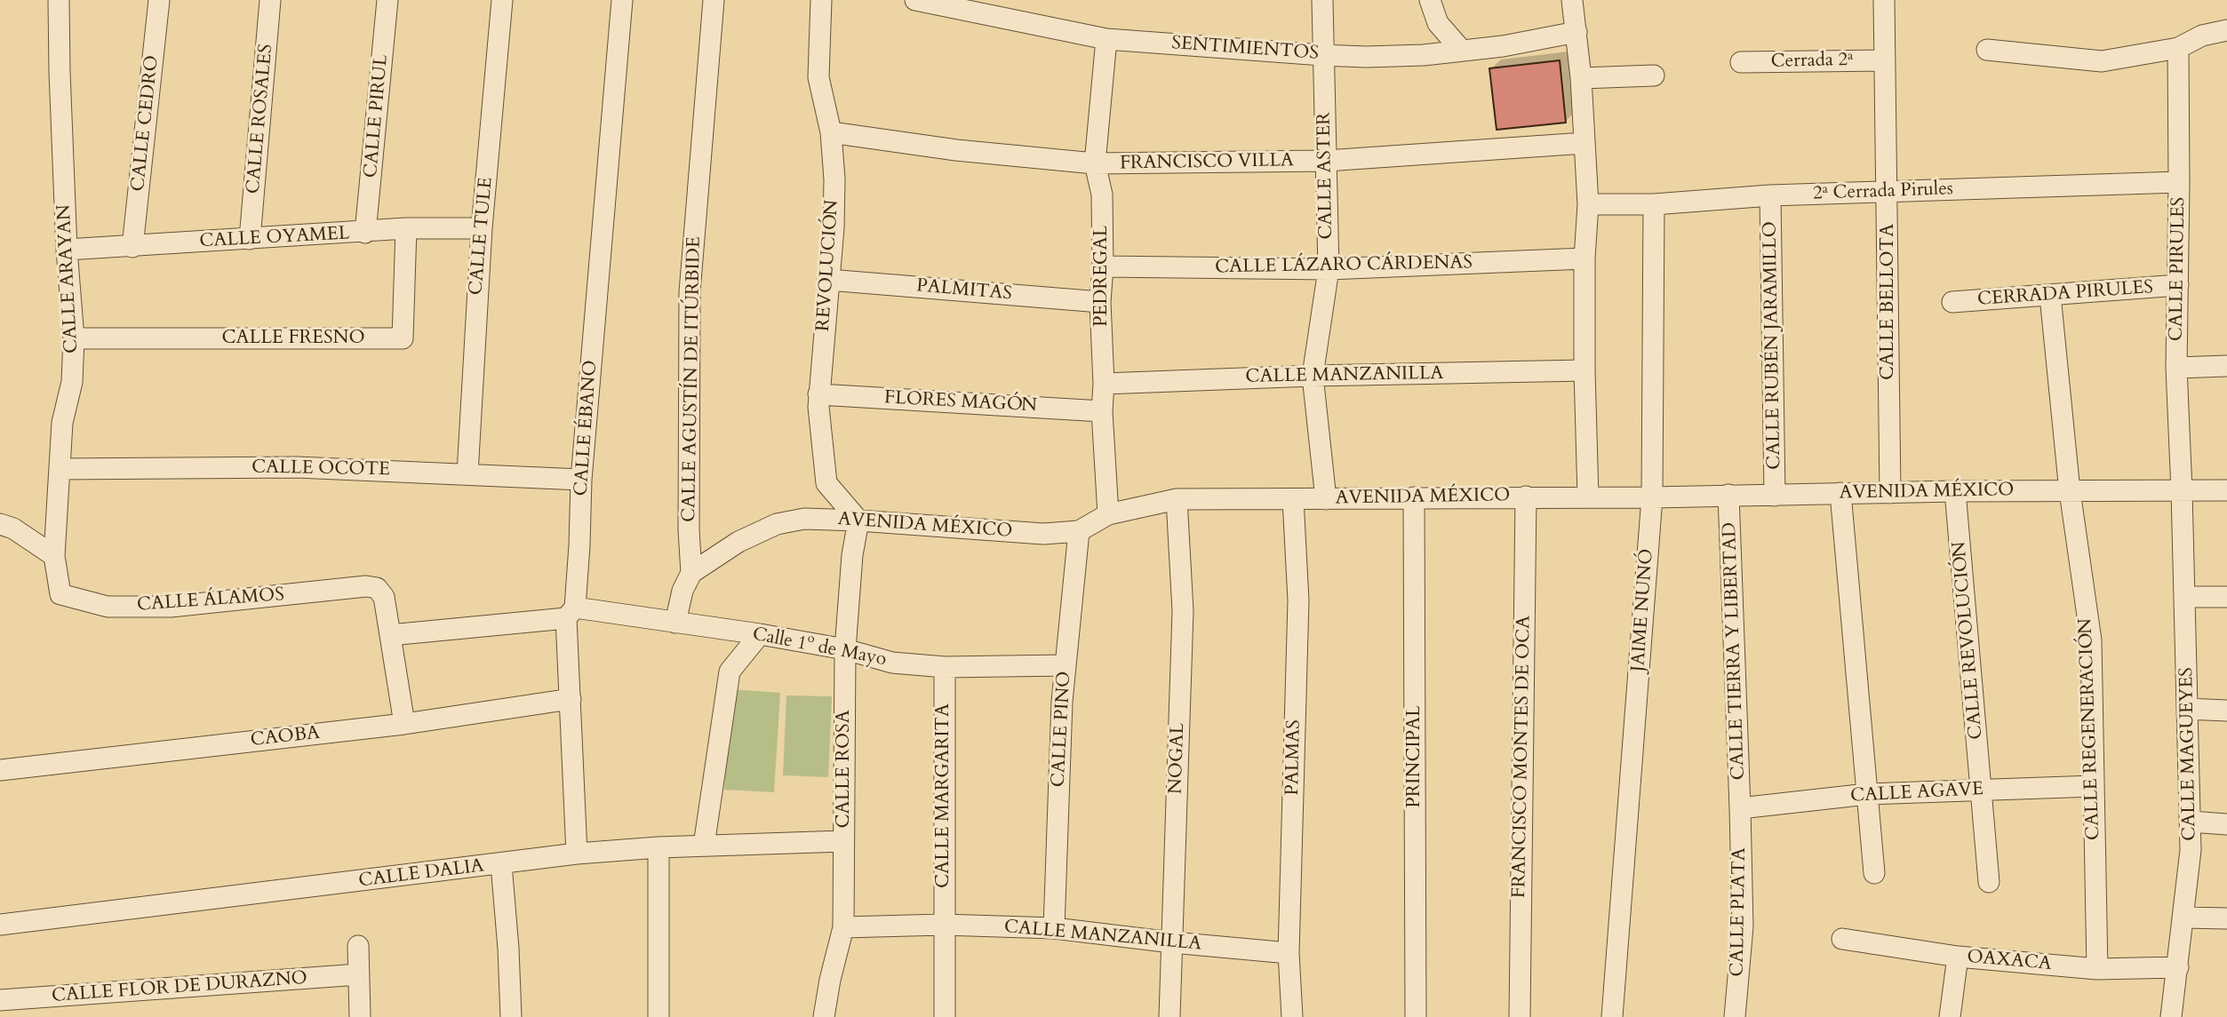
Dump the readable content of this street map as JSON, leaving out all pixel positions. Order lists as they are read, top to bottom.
{
  "streets": {
    "street": [
      "SENTIMIENTOS",
      "Cerrada 2ª",
      "CALLE PIRUL",
      "CALLE ROSALES",
      "CALLE CEDRO",
      "FRANCISCO VILLA",
      "CALLE ASTER",
      "2ª Cerrada Pirules",
      "CALLE TULE",
      "CALLE OYAMEL",
      "REVOLUCIÓN",
      "CALLE LÁZARO CÁRDENAS",
      "CALLE PIRULES",
      "PEDREGAL",
      "CALLE ARAYAN",
      "PALMITAS",
      "CERRADA PIRULES",
      "CALLE BELLOTA",
      "CALLE FRESNO",
      "CALLE RUBÉN JARAMILLO",
      "CALLE MANZANILLA",
      "CALLE AGUSTÍN DE ITÚRBIDE",
      "FLORES MAGÓN",
      "CALLE ÉBANO",
      "CALLE OCOTE",
      "AVENIDA MÉXICO",
      "CALLE ÁLAMOS",
      "JAIME NUNÓ",
      "CALLE REVOLUCIÓN",
      "Calle 1º de Mayo",
      "CALLE TIERRA Y LIBERTAD",
      "CALLE PINO",
      "CALLE REGENERACIÓN",
      "CAOBA",
      "CALLE MAGUEYES",
      "PRINCIPAL",
      "FRANCISCO MONTES DE OCA",
      "PALMAS",
      "NOGAL",
      "CALLE ROSA",
      "CALLE AGAVE",
      "CALLE MARGARITA",
      "CALLE DALIA",
      "CALLE PLATA",
      "OAXACA",
      "CALLE FLOR DE DURAZNO"
    ]
  },
  "crossings": [
    ["SENTIMIENTOS", "CALLE ASTER"],
    ["SENTIMIENTOS", "PEDREGAL"],
    ["Cerrada 2ª", "CALLE BELLOTA"],
    ["CALLE PIRUL", "CALLE OYAMEL"],
    ["CALLE ROSALES", "CALLE OYAMEL"],
    ["CALLE CEDRO", "CALLE OYAMEL"],
    ["FRANCISCO VILLA", "CALLE ASTER"],
    ["FRANCISCO VILLA", "REVOLUCIÓN"],
    ["FRANCISCO VILLA", "PEDREGAL"],
    ["CALLE ASTER", "CALLE LÁZARO CÁRDENAS"],
    ["CALLE ASTER", "CALLE MANZANILLA"],
    ["CALLE ASTER", "AVENIDA MÉXICO"],
    ["2ª Cerrada Pirules", "CALLE PIRULES"],
    ["2ª Cerrada Pirules", "CALLE BELLOTA"],
    ["2ª Cerrada Pirules", "CALLE RUBÉN JARAMILLO"],
    ["2ª Cerrada Pirules", "JAIME NUNÓ"],
    ["CALLE TULE", "CALLE OYAMEL"],
    ["CALLE TULE", "CALLE OCOTE"],
    ["CALLE OYAMEL", "CALLE ARAYAN"],
    ["CALLE OYAMEL", "CALLE FRESNO"],
    ["REVOLUCIÓN", "PALMITAS"],
    ["REVOLUCIÓN", "FLORES MAGÓN"],
    ["REVOLUCIÓN", "AVENIDA MÉXICO"],
    ["REVOLUCIÓN", "CALLE ROSA"],
    ["CALLE LÁZARO CÁRDENAS", "PEDREGAL"],
    ["CALLE PIRULES", "CERRADA PIRULES"],
    ["CALLE PIRULES", "AVENIDA MÉXICO"],
    ["CALLE PIRULES", "CALLE MAGUEYES"],
    ["PEDREGAL", "PALMITAS"],
    ["PEDREGAL", "CALLE MANZANILLA"],
    ["PEDREGAL", "FLORES MAGÓN"],
    ["PEDREGAL", "AVENIDA MÉXICO"],
    ["CALLE ARAYAN", "CALLE FRESNO"],
    ["CALLE ARAYAN", "CALLE OCOTE"],
    ["CALLE ARAYAN", "CALLE ÁLAMOS"],
    ["CERRADA PIRULES", "CALLE REGENERACIÓN"],
    ["CALLE BELLOTA", "AVENIDA MÉXICO"],
    ["CALLE RUBÉN JARAMILLO", "AVENIDA MÉXICO"],
    ["CALLE MANZANILLA", "CALLE PINO"],
    ["CALLE MANZANILLA", "PALMAS"],
    ["CALLE MANZANILLA", "NOGAL"],
    ["CALLE MANZANILLA", "CALLE ROSA"],
    ["CALLE MANZANILLA", "CALLE MARGARITA"],
    ["CALLE AGUSTÍN DE ITÚRBIDE", "AVENIDA MÉXICO"],
    ["CALLE ÉBANO", "CALLE OCOTE"],
    ["CALLE ÉBANO", "Calle 1º de Mayo"],
    ["CALLE ÉBANO", "CAOBA"],
    ["CALLE ÉBANO", "CALLE DALIA"],
    ["AVENIDA MÉXICO", "JAIME NUNÓ"],
    ["AVENIDA MÉXICO", "CALLE REVOLUCIÓN"],
    ["AVENIDA MÉXICO", "CALLE TIERRA Y LIBERTAD"],
    ["AVENIDA MÉXICO", "CALLE PINO"],
    ["AVENIDA MÉXICO", "CALLE REGENERACIÓN"],
    ["AVENIDA MÉXICO", "CALLE MAGUEYES"],
    ["AVENIDA MÉXICO", "PRINCIPAL"],
    ["AVENIDA MÉXICO", "FRANCISCO MONTES DE OCA"],
    ["AVENIDA MÉXICO", "PALMAS"],
    ["AVENIDA MÉXICO", "NOGAL"],
    ["AVENIDA MÉXICO", "CALLE ROSA"],
    ["CALLE ÁLAMOS", "CAOBA"],
    ["CALLE REVOLUCIÓN", "CALLE AGAVE"],
    ["Calle 1º de Mayo", "CALLE PINO"],
    ["Calle 1º de Mayo", "CALLE ROSA"],
    ["Calle 1º de Mayo", "CALLE MARGARITA"],
    ["CALLE TIERRA Y LIBERTAD", "CALLE AGAVE"],
    ["CALLE TIERRA Y LIBERTAD", "CALLE PLATA"],
    ["CALLE REGENERACIÓN", "CALLE AGAVE"],
    ["CALLE REGENERACIÓN", "OAXACA"],
    ["CALLE MAGUEYES", "OAXACA"],
    ["CALLE ROSA", "CALLE DALIA"],
    ["CALLE AGAVE", "CALLE PLATA"]
  ]
}
